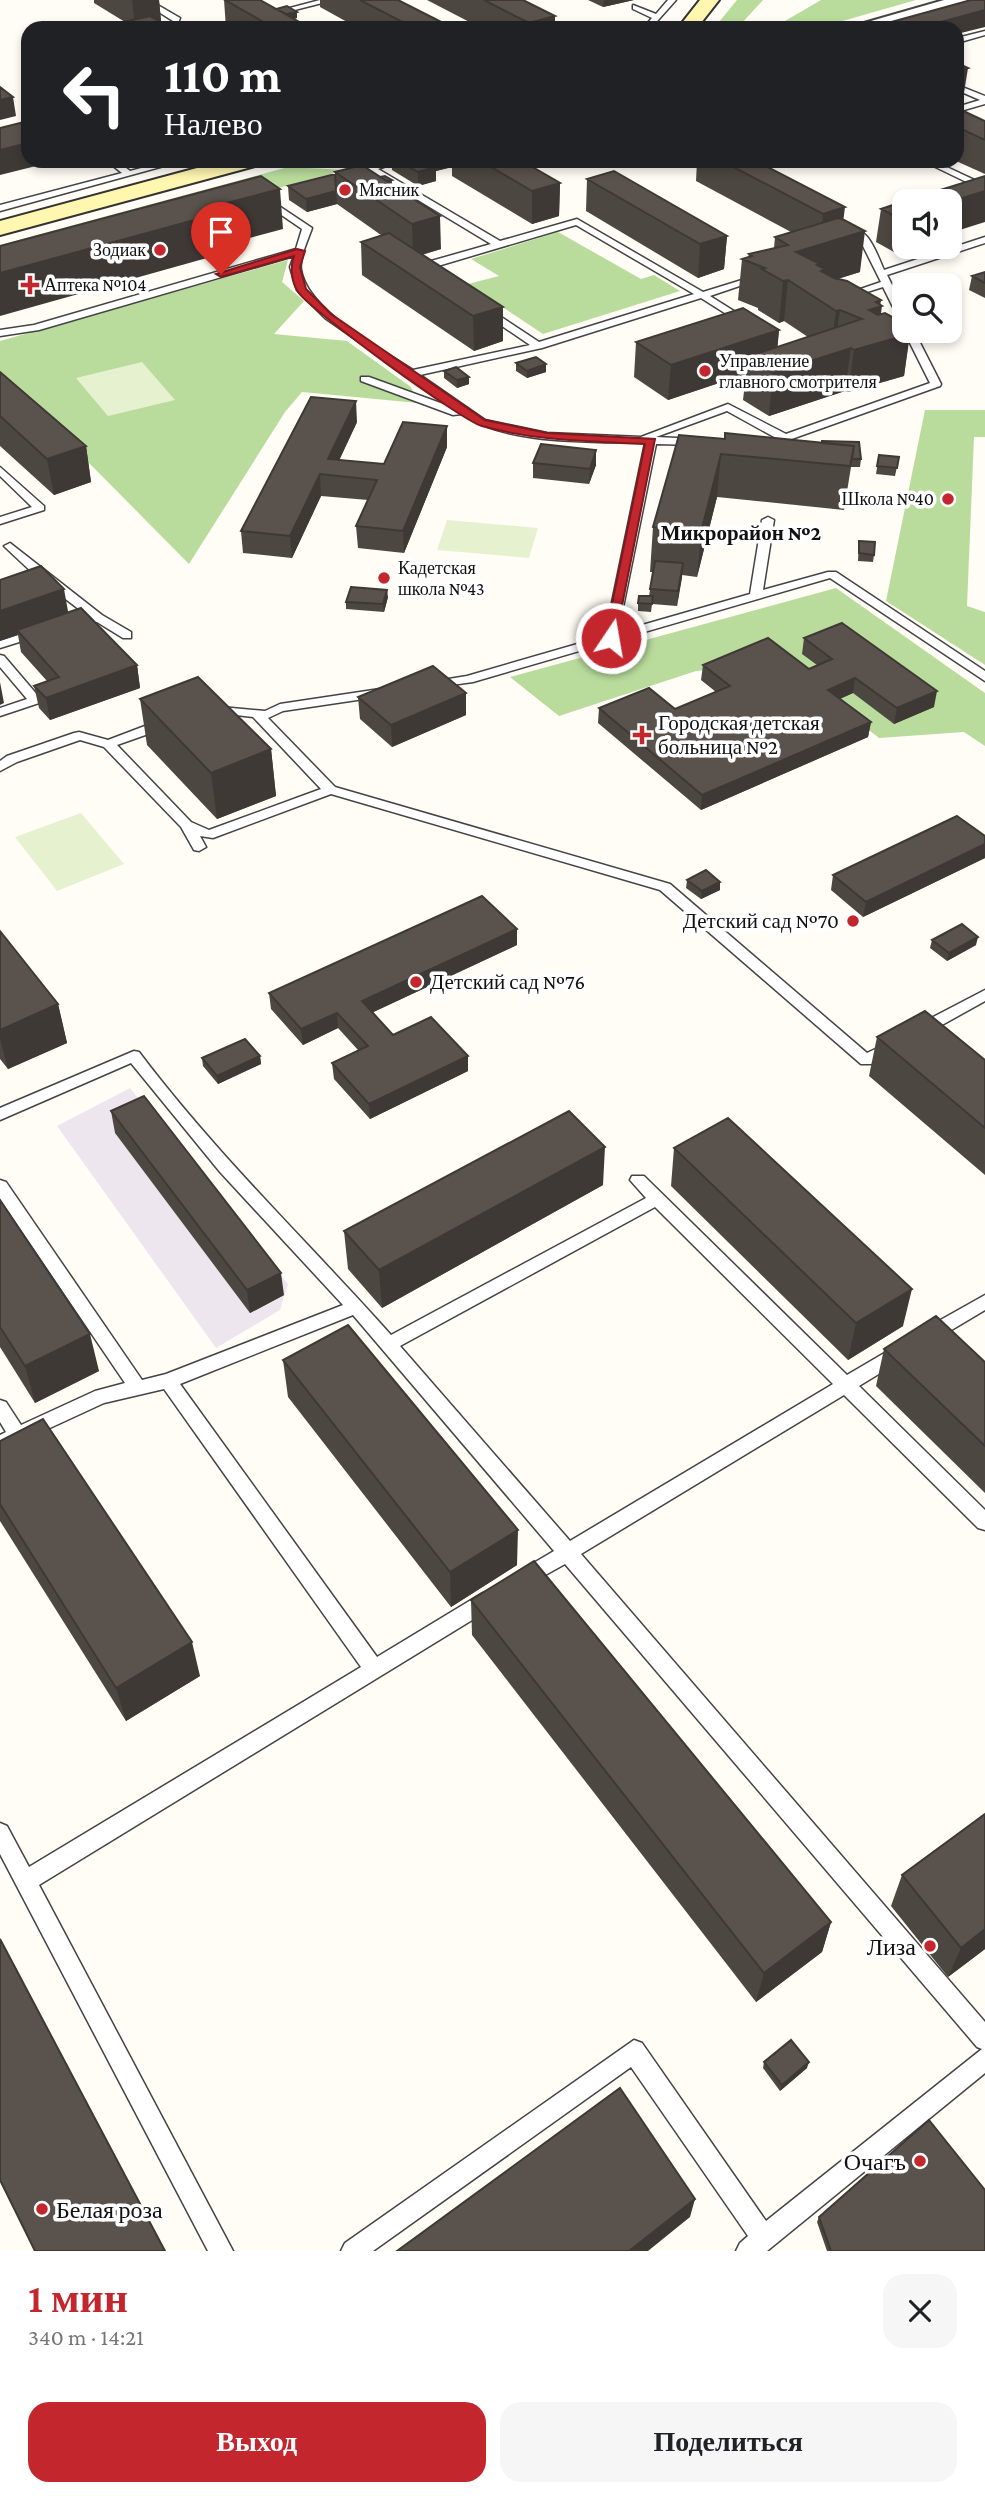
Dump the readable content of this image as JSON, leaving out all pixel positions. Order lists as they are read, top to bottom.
{
  "districts": ["Микрорайон №2"],
  "places": {
    "other": [
      "Мясник",
      "Зодиак",
      "Управление главного смотрителя",
      "Школа №40",
      "Кадетская школа №43",
      "Детский сад №70",
      "Детский сад №76",
      "Лиза",
      "Очагъ",
      "Белая роза"
    ],
    "health": ["Аптека №104", "Городская детская больница №2"]
  },
  "page": {
    "turn": ["110 m", "Налево"],
    "heading": ["1 мин", "340 m · 14:21"],
    "buttons": ["Выход", "Поделиться"]
  }
}
